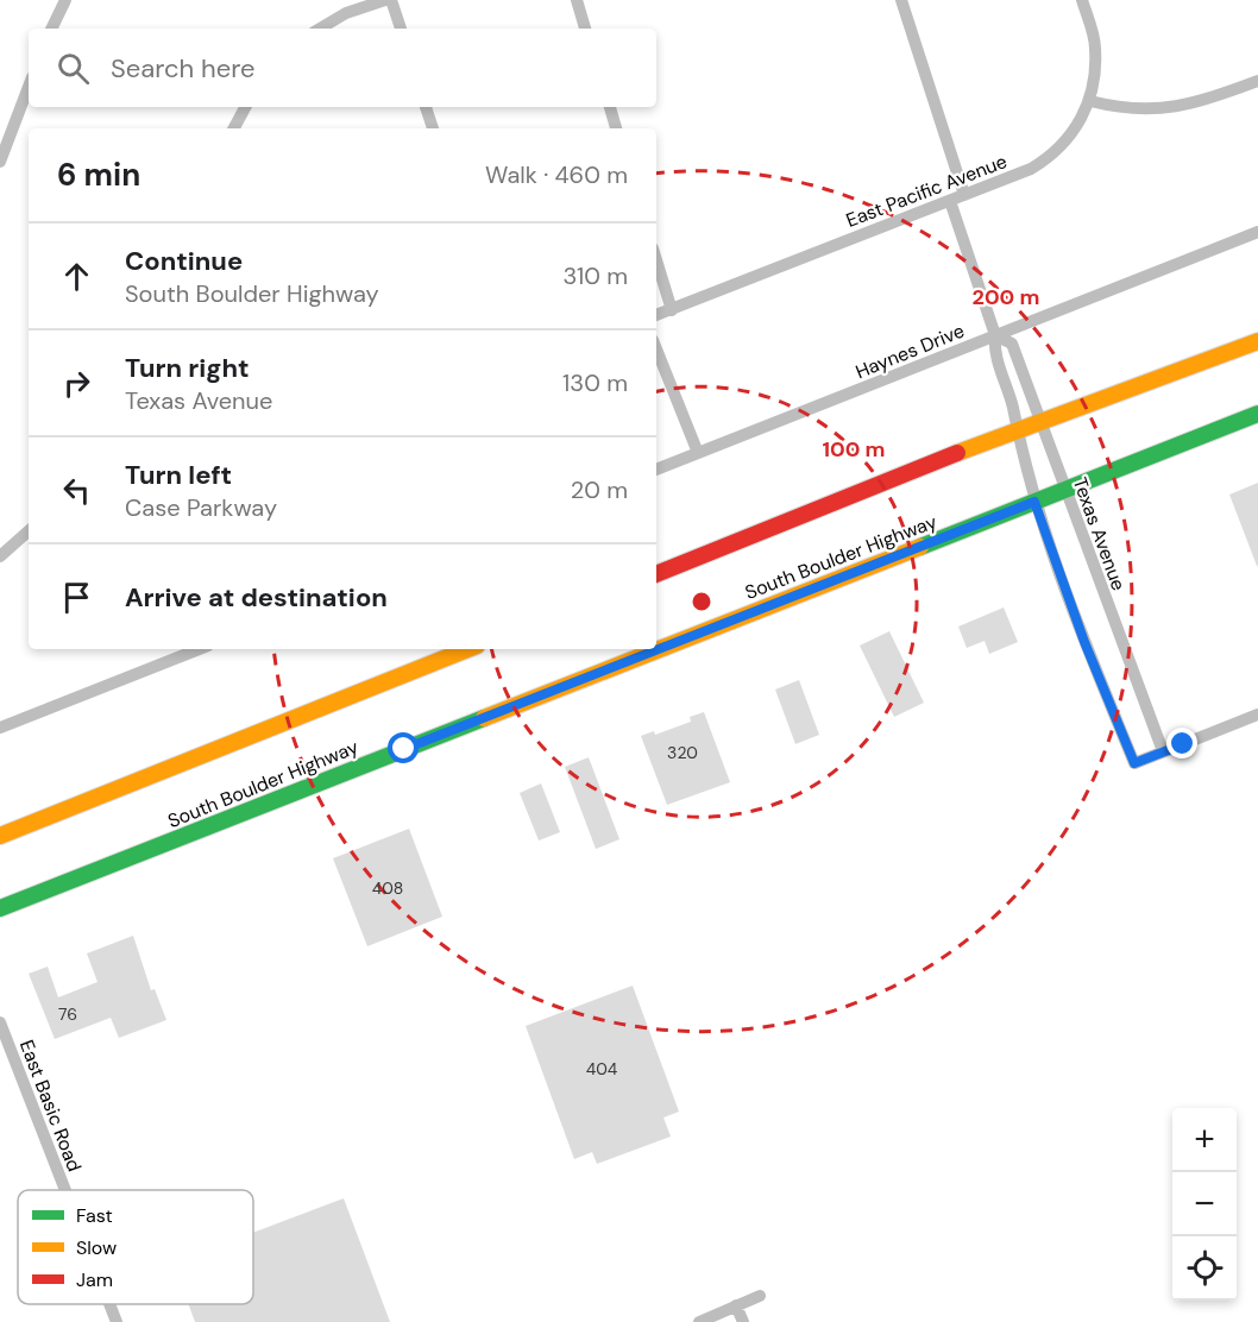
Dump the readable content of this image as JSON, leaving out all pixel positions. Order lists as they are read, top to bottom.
{
  "streets": {
    "main road": ["South Boulder Highway"],
    "street": [
      "East Pacific Avenue",
      "Haynes Drive",
      "Texas Avenue",
      "East Basic Road"
    ]
  },
  "crossings": [
    ["East Pacific Avenue", "Texas Avenue"],
    ["Haynes Drive", "Texas Avenue"],
    ["Texas Avenue", "South Boulder Highway"]
  ],
  "house_numbers": [
    "320",
    "408",
    "76",
    "404"
  ],
  "legend": ["Fast", "Slow", "Jam"],
  "page": {
    "search": "Search here",
    "heading": ["6 min", "Walk · 460 m"],
    "list": [
      ["Continue", "South Boulder Highway", "310 m"],
      ["Turn right", "Texas Avenue", "130 m"],
      ["Turn left", "Case Parkway", "20 m"],
      "Arrive at destination"
    ],
    "map_buttons": ["+", "−"]
  },
  "rings": ["200 m", "100 m"]
}
